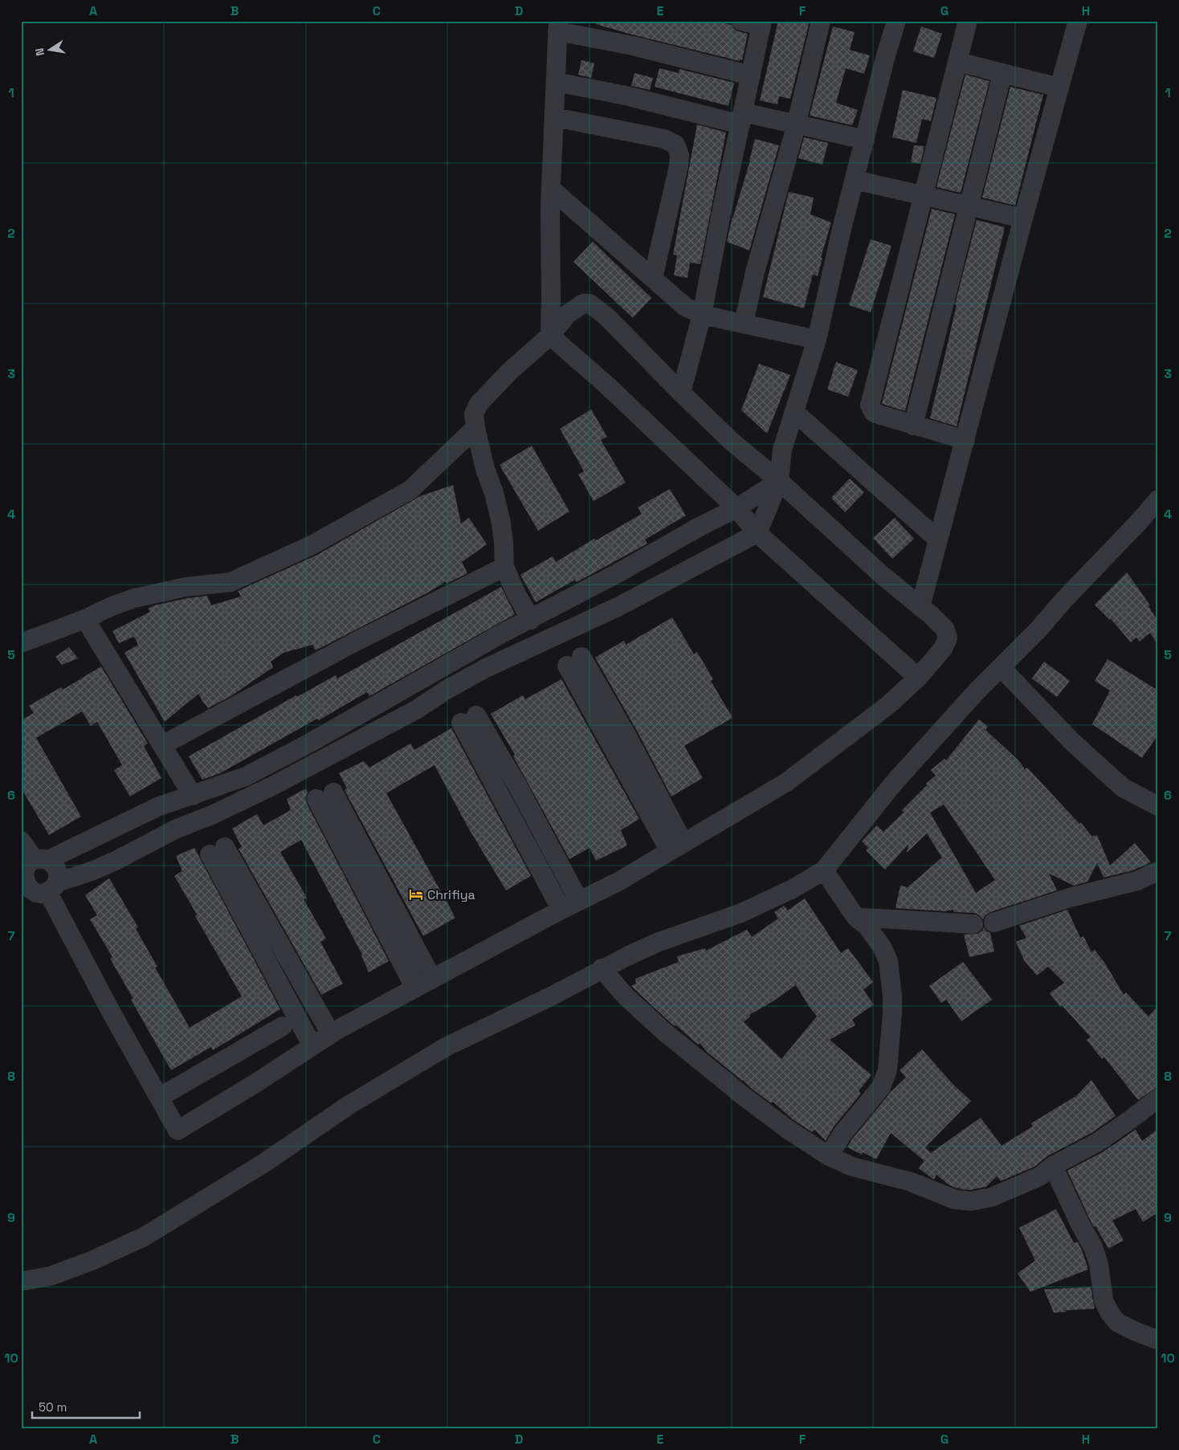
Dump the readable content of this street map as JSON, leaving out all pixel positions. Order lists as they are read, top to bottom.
{
  "places": {
    "hotel": ["Chrifiya"]
  },
  "scale_bar": "50 m",
  "north": "left",
  "grid": {
    "columns": [
      "A",
      "B",
      "C",
      "D",
      "E",
      "F",
      "G",
      "H"
    ],
    "rows": [
      "1",
      "2",
      "3",
      "4",
      "5",
      "6",
      "7",
      "8",
      "9",
      "10"
    ]
  }
}
